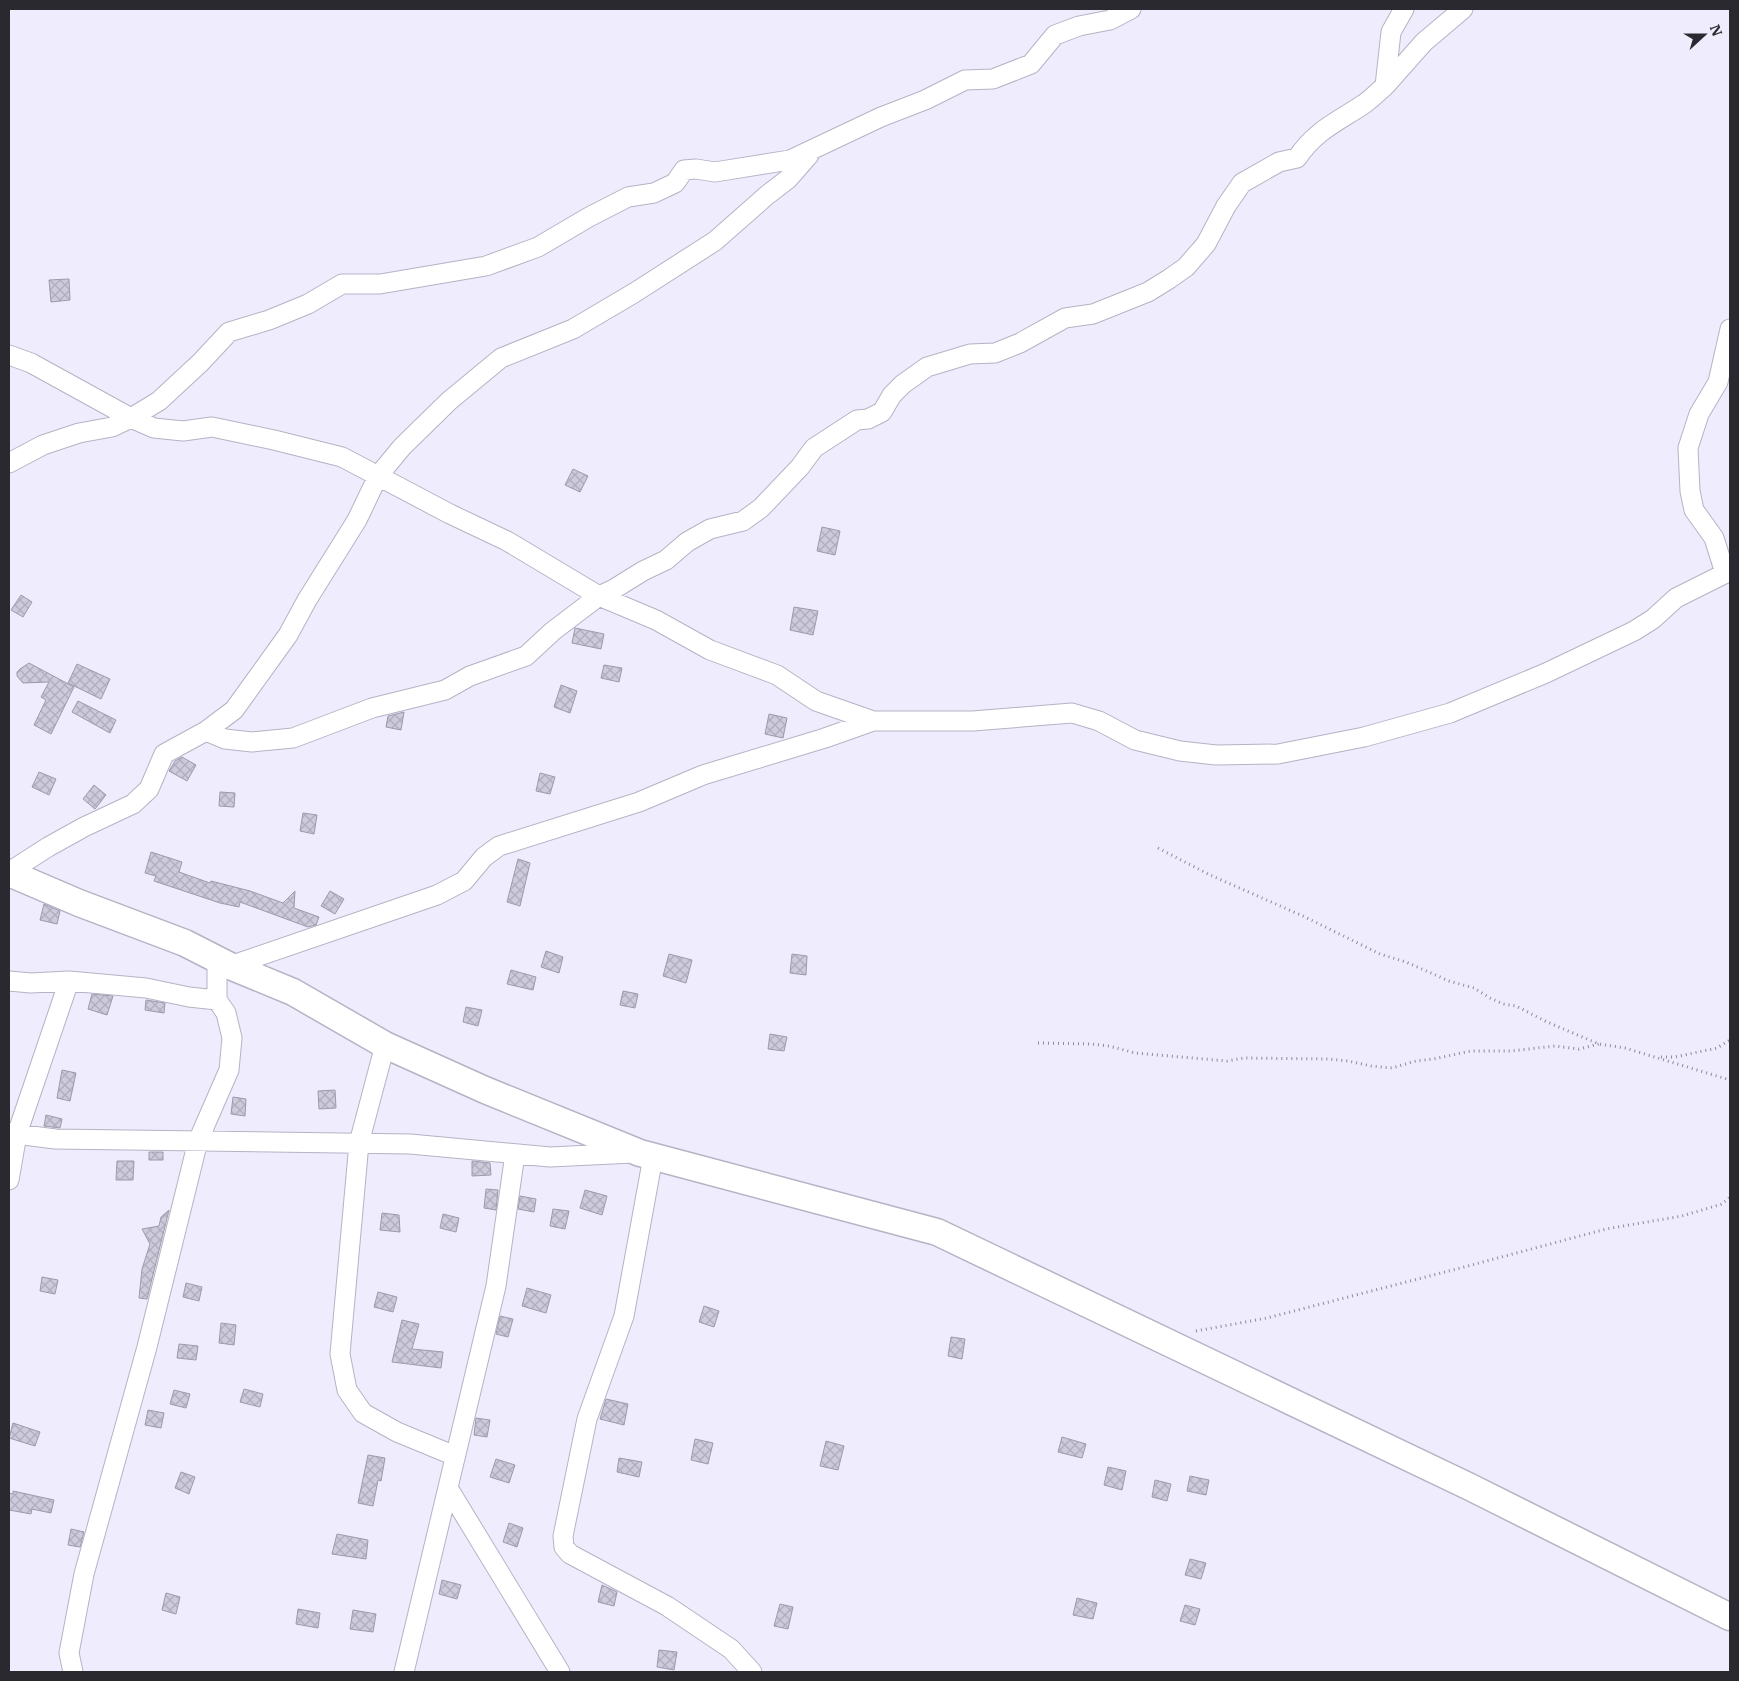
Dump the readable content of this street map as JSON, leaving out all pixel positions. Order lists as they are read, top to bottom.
{
  "north": "right"
}
